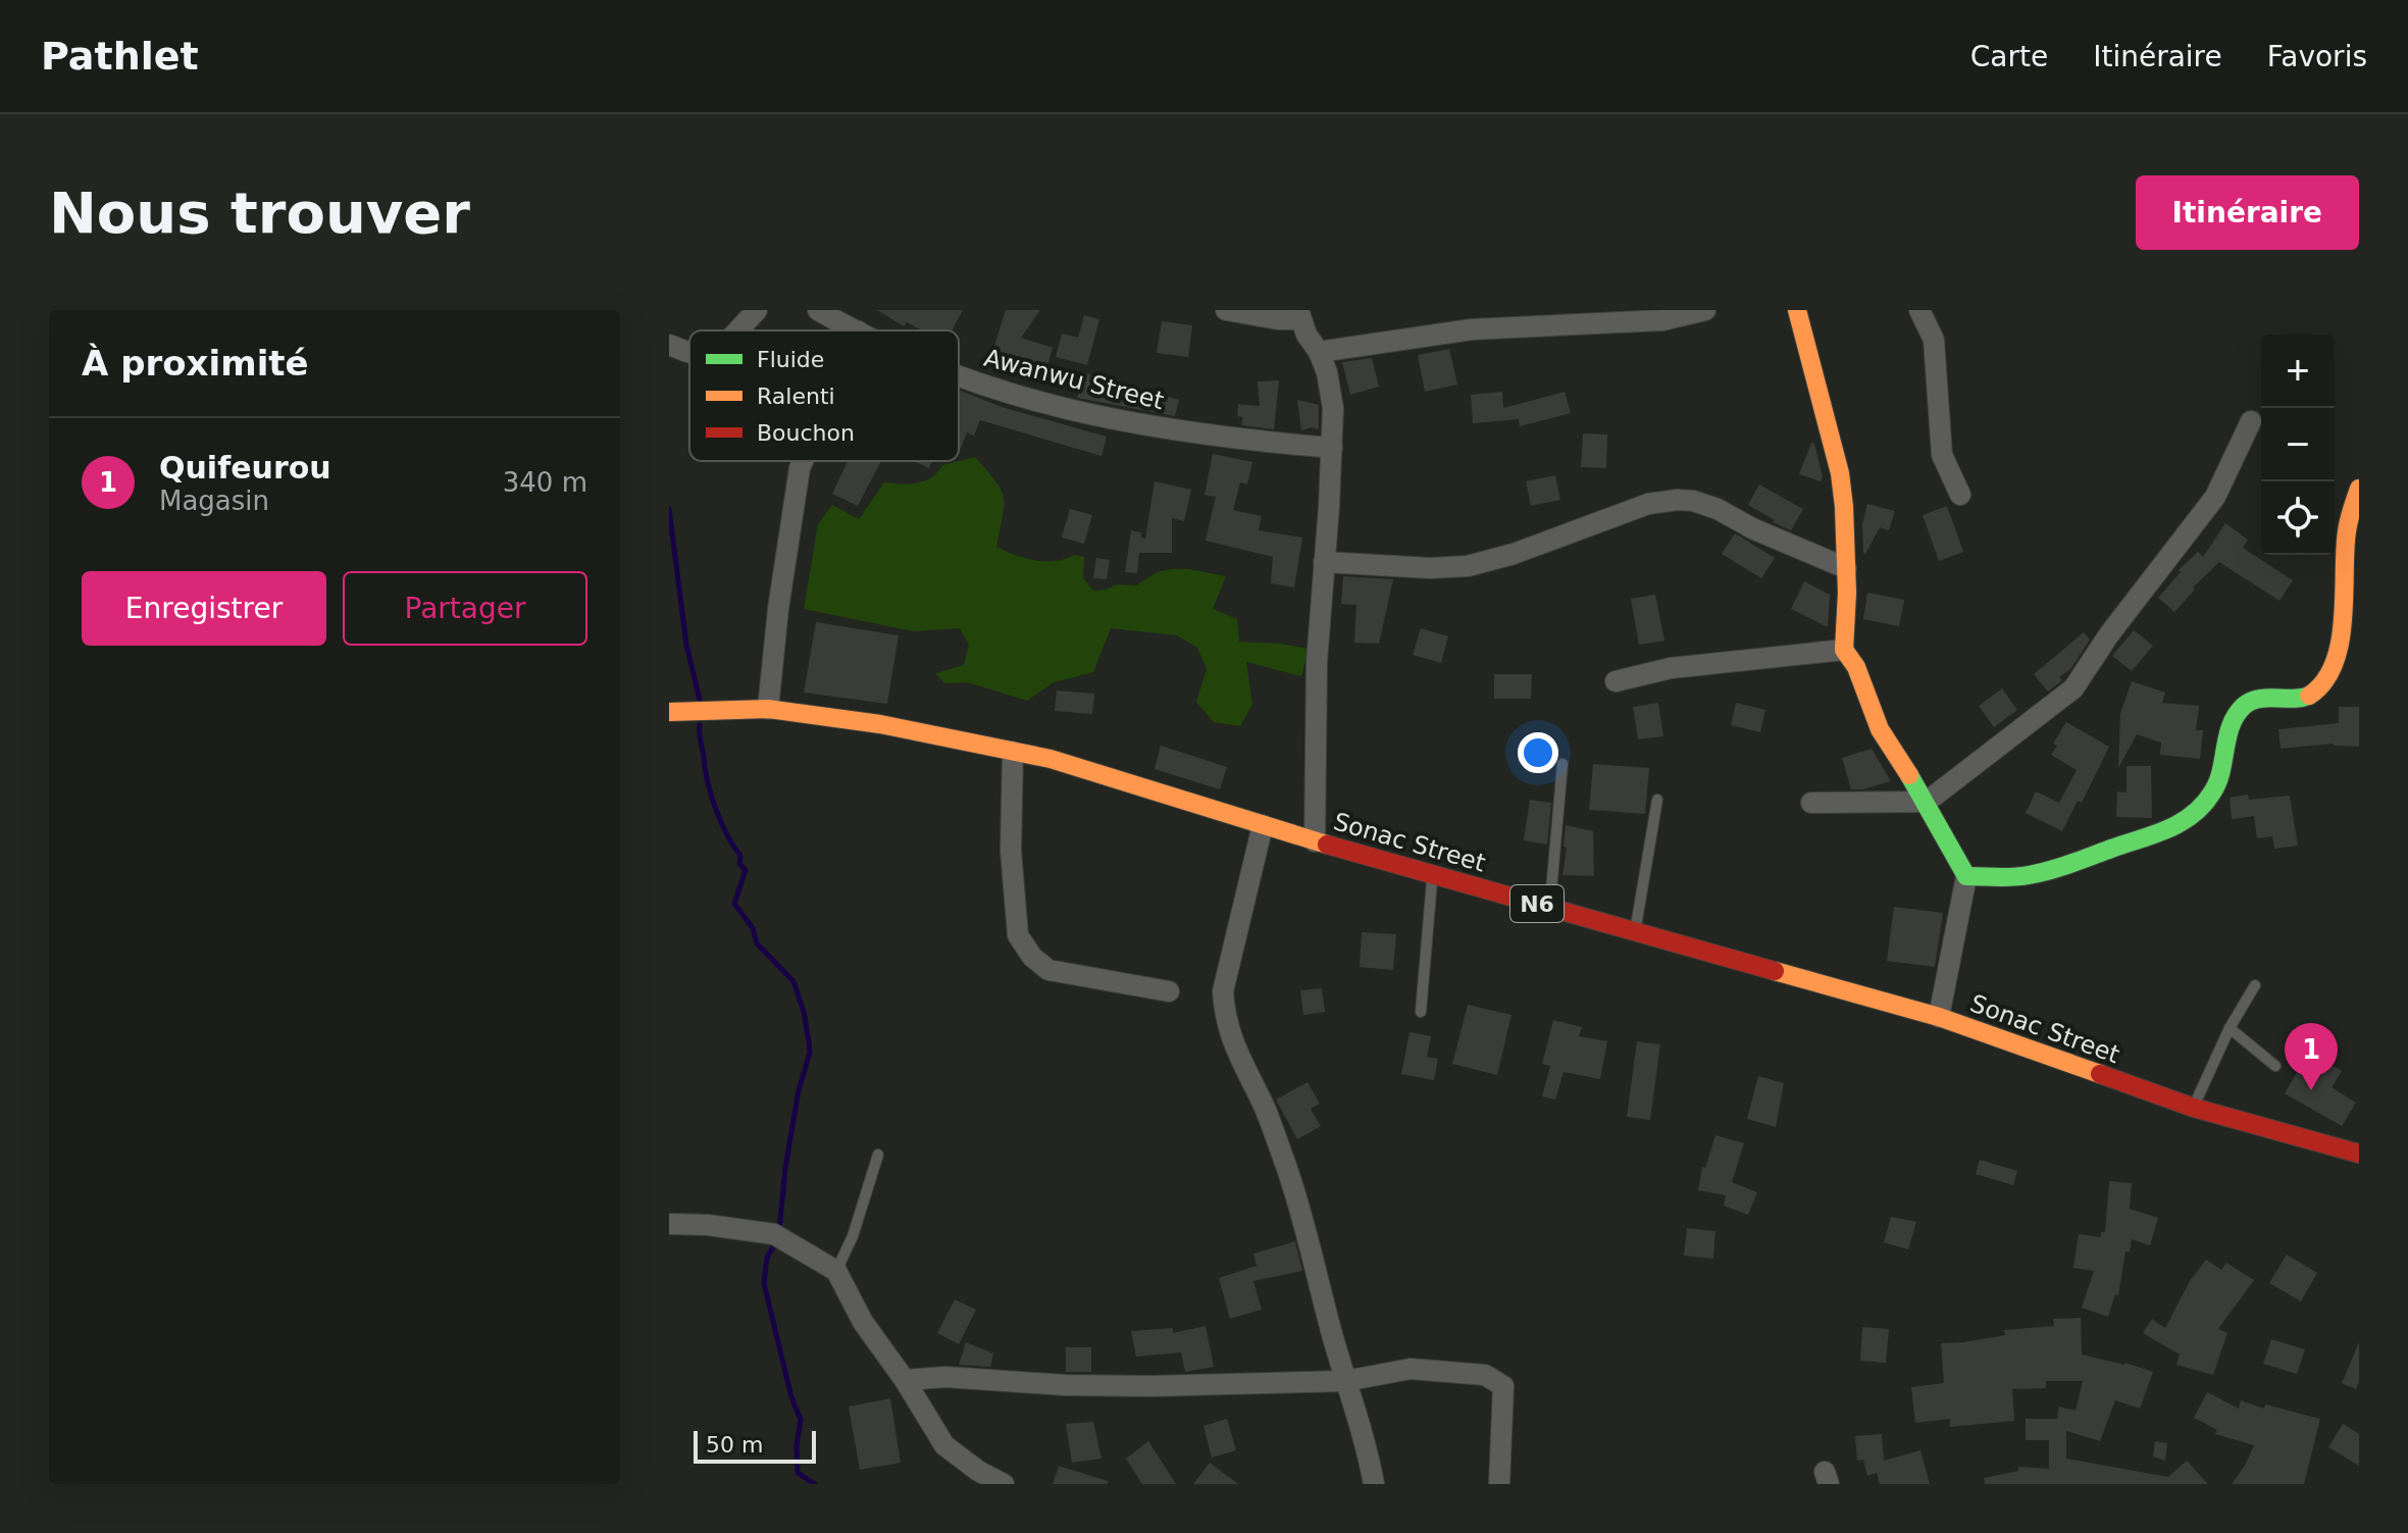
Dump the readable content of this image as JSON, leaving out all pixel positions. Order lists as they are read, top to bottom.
{
  "streets": {
    "main road": ["Sonac Street", "N6"],
    "street": ["Awanwu Street"]
  },
  "legend": ["Fluide", "Ralenti", "Bouchon"],
  "scale_bar": "50 m",
  "page": {
    "header": "Pathlet",
    "nav": ["Carte", "Itinéraire", "Favoris"],
    "buttons": [
      "Itinéraire",
      ["Enregistrer", "Partager"]
    ],
    "title": "Nous trouver",
    "heading": "À proximité",
    "map_buttons": ["+", "−"],
    "list": [
      {
        "mark": "1",
        "name": "Quifeurou",
        "note": "Magasin",
        "value": "340 m"
      }
    ],
    "pins": "1",
    "scale": "50 m"
  }
}
